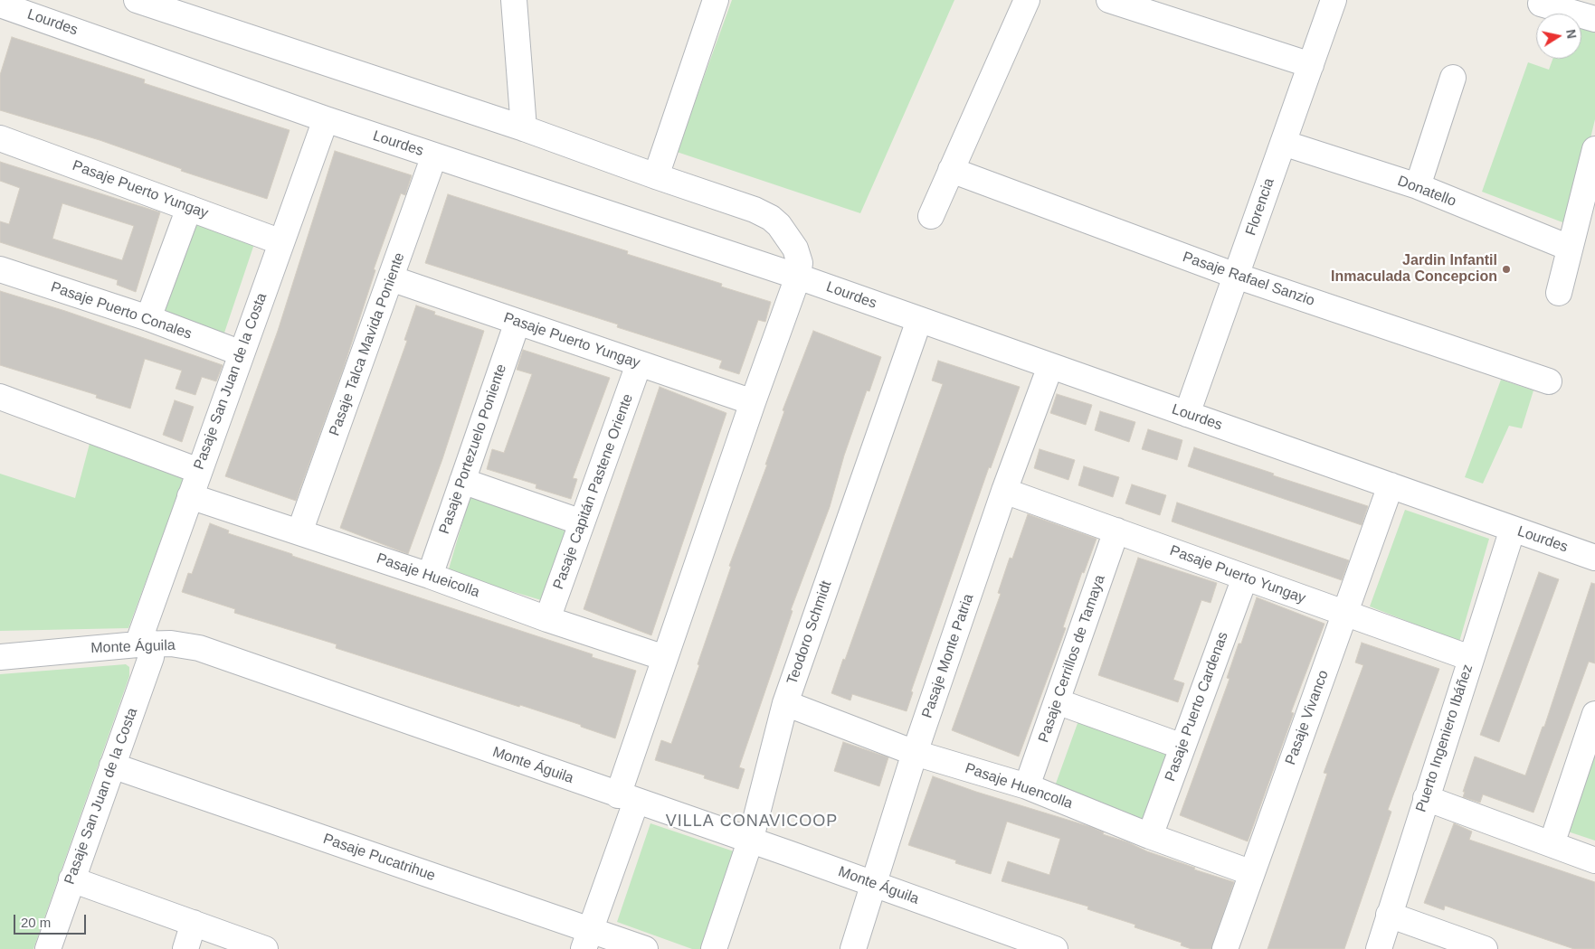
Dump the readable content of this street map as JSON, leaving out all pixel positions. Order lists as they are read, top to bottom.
{
  "streets": {
    "street": [
      "Lourdes",
      "Pasaje Puerto Yungay",
      "Donatello",
      "Florencia",
      "Pasaje Rafael Sanzio",
      "Pasaje Puerto Conales",
      "Pasaje Talca Mavida Poniente",
      "Pasaje San Juan de la Costa",
      "Pasaje Portezuelo Poniente",
      "Pasaje Capitán Pastene Oriente",
      "Pasaje Hueicolla",
      "Teodoro Schmidt",
      "Monte Águila",
      "Pasaje Monte Patria",
      "Pasaje Cerrillos de Tamaya",
      "Pasaje Puerto Cardenas",
      "Pasaje Vivanco",
      "Puerto Ingeniero Ibáñez",
      "Pasaje Huencolla",
      "Pasaje Pucatrihue"
    ]
  },
  "crossings": [
    ["Lourdes", "Florencia"],
    ["Lourdes", "Pasaje Talca Mavida Poniente"],
    ["Lourdes", "Pasaje San Juan de la Costa"],
    ["Lourdes", "Teodoro Schmidt"],
    ["Lourdes", "Pasaje Monte Patria"],
    ["Lourdes", "Pasaje Vivanco"],
    ["Lourdes", "Puerto Ingeniero Ibáñez"],
    ["Pasaje Puerto Yungay", "Pasaje Talca Mavida Poniente"],
    ["Pasaje Puerto Yungay", "Pasaje San Juan de la Costa"],
    ["Pasaje Puerto Yungay", "Pasaje Portezuelo Poniente"],
    ["Pasaje Puerto Yungay", "Pasaje Capitán Pastene Oriente"],
    ["Pasaje Puerto Yungay", "Pasaje Monte Patria"],
    ["Pasaje Puerto Yungay", "Pasaje Cerrillos de Tamaya"],
    ["Pasaje Puerto Yungay", "Pasaje Puerto Cardenas"],
    ["Pasaje Puerto Yungay", "Pasaje Vivanco"],
    ["Pasaje Puerto Yungay", "Puerto Ingeniero Ibáñez"],
    ["Donatello", "Florencia"],
    ["Florencia", "Pasaje Rafael Sanzio"],
    ["Pasaje Puerto Conales", "Pasaje San Juan de la Costa"],
    ["Pasaje Talca Mavida Poniente", "Pasaje Hueicolla"],
    ["Pasaje San Juan de la Costa", "Pasaje Hueicolla"],
    ["Pasaje San Juan de la Costa", "Monte Águila"],
    ["Pasaje San Juan de la Costa", "Pasaje Pucatrihue"],
    ["Pasaje Portezuelo Poniente", "Pasaje Hueicolla"],
    ["Pasaje Capitán Pastene Oriente", "Pasaje Hueicolla"],
    ["Teodoro Schmidt", "Monte Águila"],
    ["Teodoro Schmidt", "Pasaje Huencolla"],
    ["Monte Águila", "Pasaje Monte Patria"],
    ["Pasaje Monte Patria", "Pasaje Huencolla"],
    ["Pasaje Cerrillos de Tamaya", "Pasaje Huencolla"],
    ["Pasaje Puerto Cardenas", "Pasaje Huencolla"],
    ["Pasaje Vivanco", "Pasaje Huencolla"]
  ],
  "districts": ["VILLA CONAVICOOP"],
  "places": ["Jardin Infantil Inmaculada Concepcion"],
  "scale_bar": "20 m",
  "north": "right"
}
